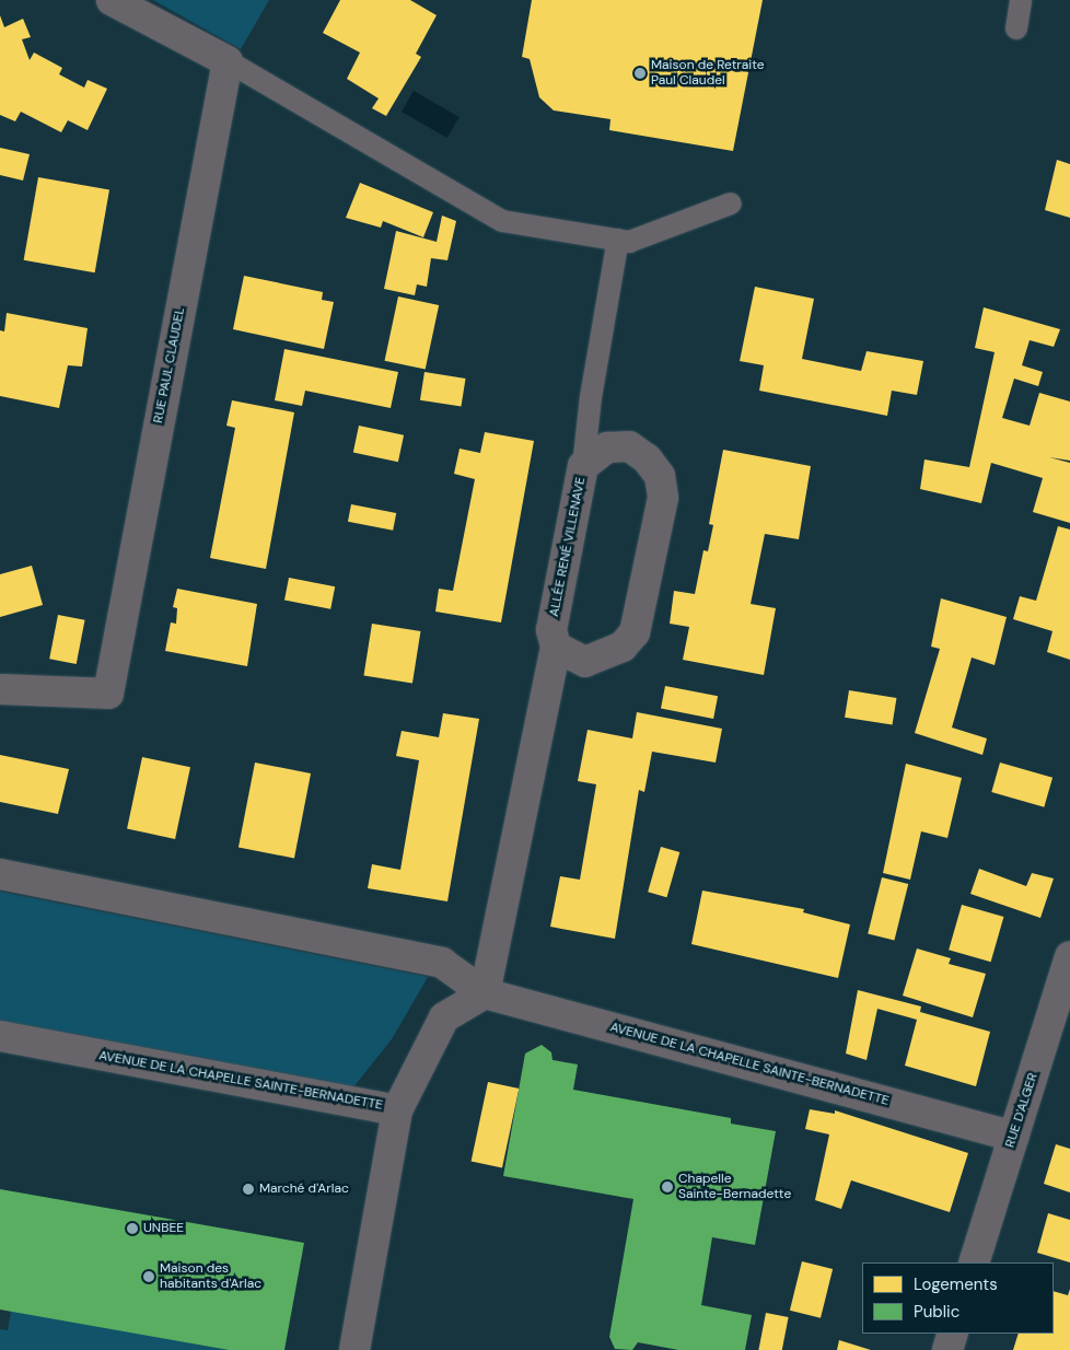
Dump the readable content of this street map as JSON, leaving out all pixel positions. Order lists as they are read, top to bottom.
{
  "streets": {
    "street": [
      "RUE PAUL CLAUDEL",
      "ALLÉE RENÉ VILLENAVE",
      "AVENUE DE LA CHAPELLE SAINTE-BERNADETTE",
      "RUE D'ALGER"
    ]
  },
  "crossings": [
    ["ALLÉE RENÉ VILLENAVE", "AVENUE DE LA CHAPELLE SAINTE-BERNADETTE"],
    ["AVENUE DE LA CHAPELLE SAINTE-BERNADETTE", "RUE D'ALGER"]
  ],
  "places": [
    "Maison de Retraite Paul Claudel",
    "Chapelle Sainte-Bernadette",
    "Marché d'Arlac",
    "UNBEE",
    "Maison des habitants d'Arlac"
  ],
  "legend": ["Logements", "Public"]
}
